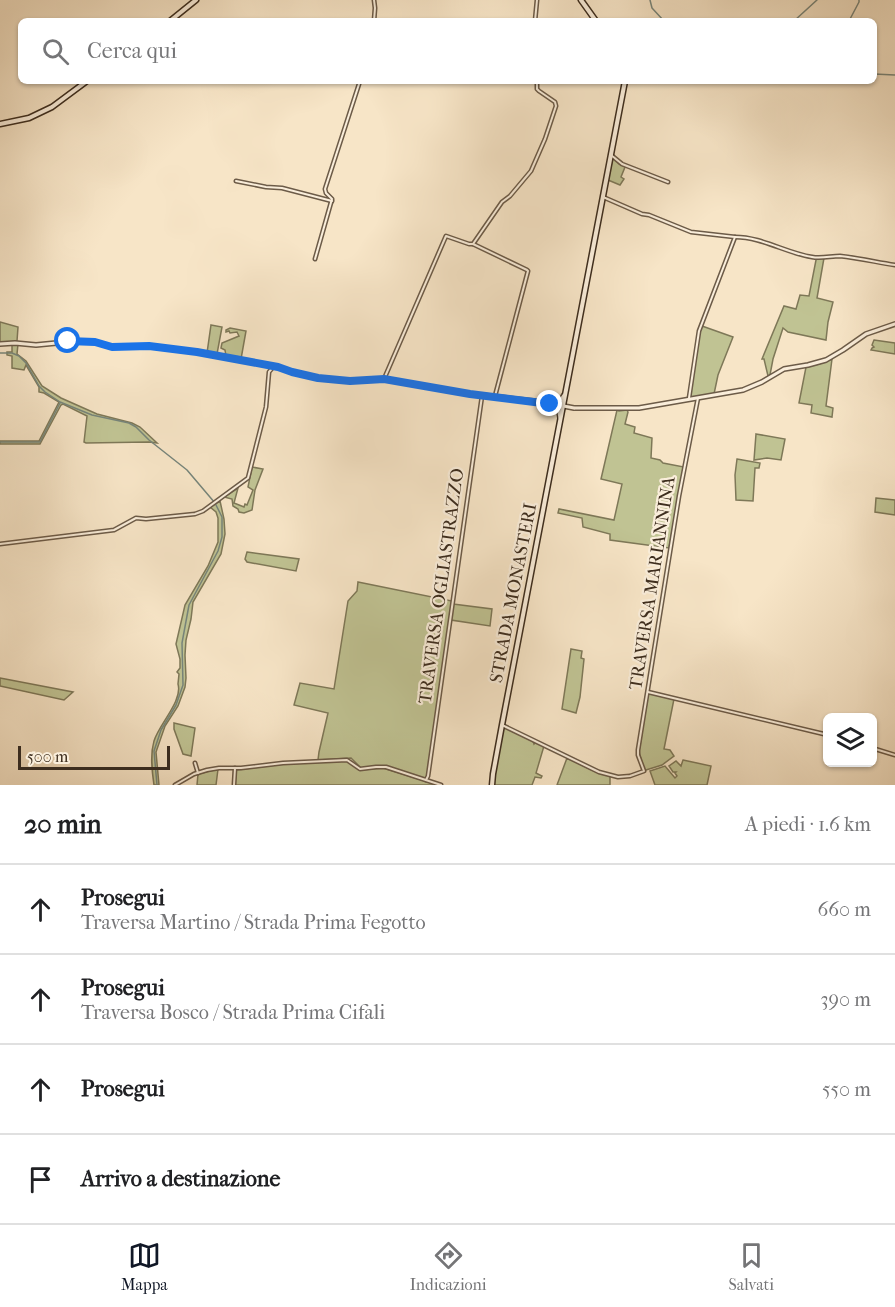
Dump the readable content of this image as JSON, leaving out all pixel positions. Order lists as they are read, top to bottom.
{
  "streets": {
    "main road": ["STRADA MONASTERI"],
    "street": ["TRAVERSA MARIANNINA", "TRAVERSA OGLIASTRAZZO"]
  },
  "crossings": [
    ["TRAVERSA MARIANNINA", "STRADA MONASTERI"]
  ],
  "scale_bar": "500 m",
  "page": {
    "search": "Cerca qui",
    "scale": "500 m",
    "heading": ["20 min", "A piedi · 1.6 km"],
    "list": [
      ["Prosegui", "Traversa Martino / Strada Prima Fegotto", "660 m"],
      ["Prosegui", "Traversa Bosco / Strada Prima Cifali", "390 m"],
      ["Prosegui", "550 m"],
      "Arrivo a destinazione"
    ],
    "nav": ["Mappa", "Indicazioni", "Salvati"]
  }
}
